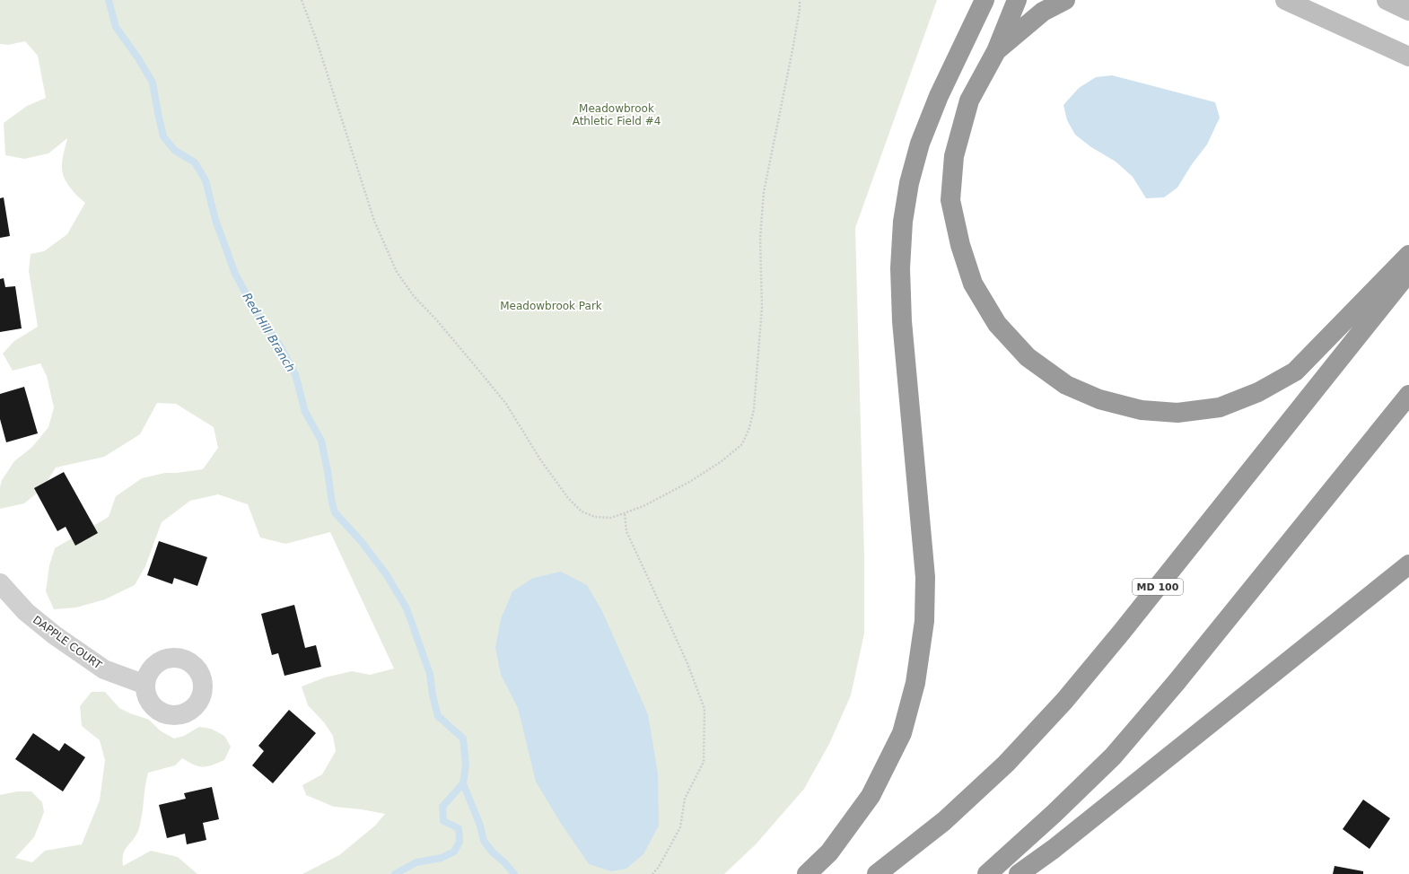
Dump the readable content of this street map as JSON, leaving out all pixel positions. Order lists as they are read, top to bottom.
{
  "streets": {
    "highway": ["MD 100"],
    "street": ["DAPPLE COURT"]
  },
  "water": ["Red Hill Branch"],
  "parks": ["Meadowbrook Athletic Field #4", "Meadowbrook Park"]
}
